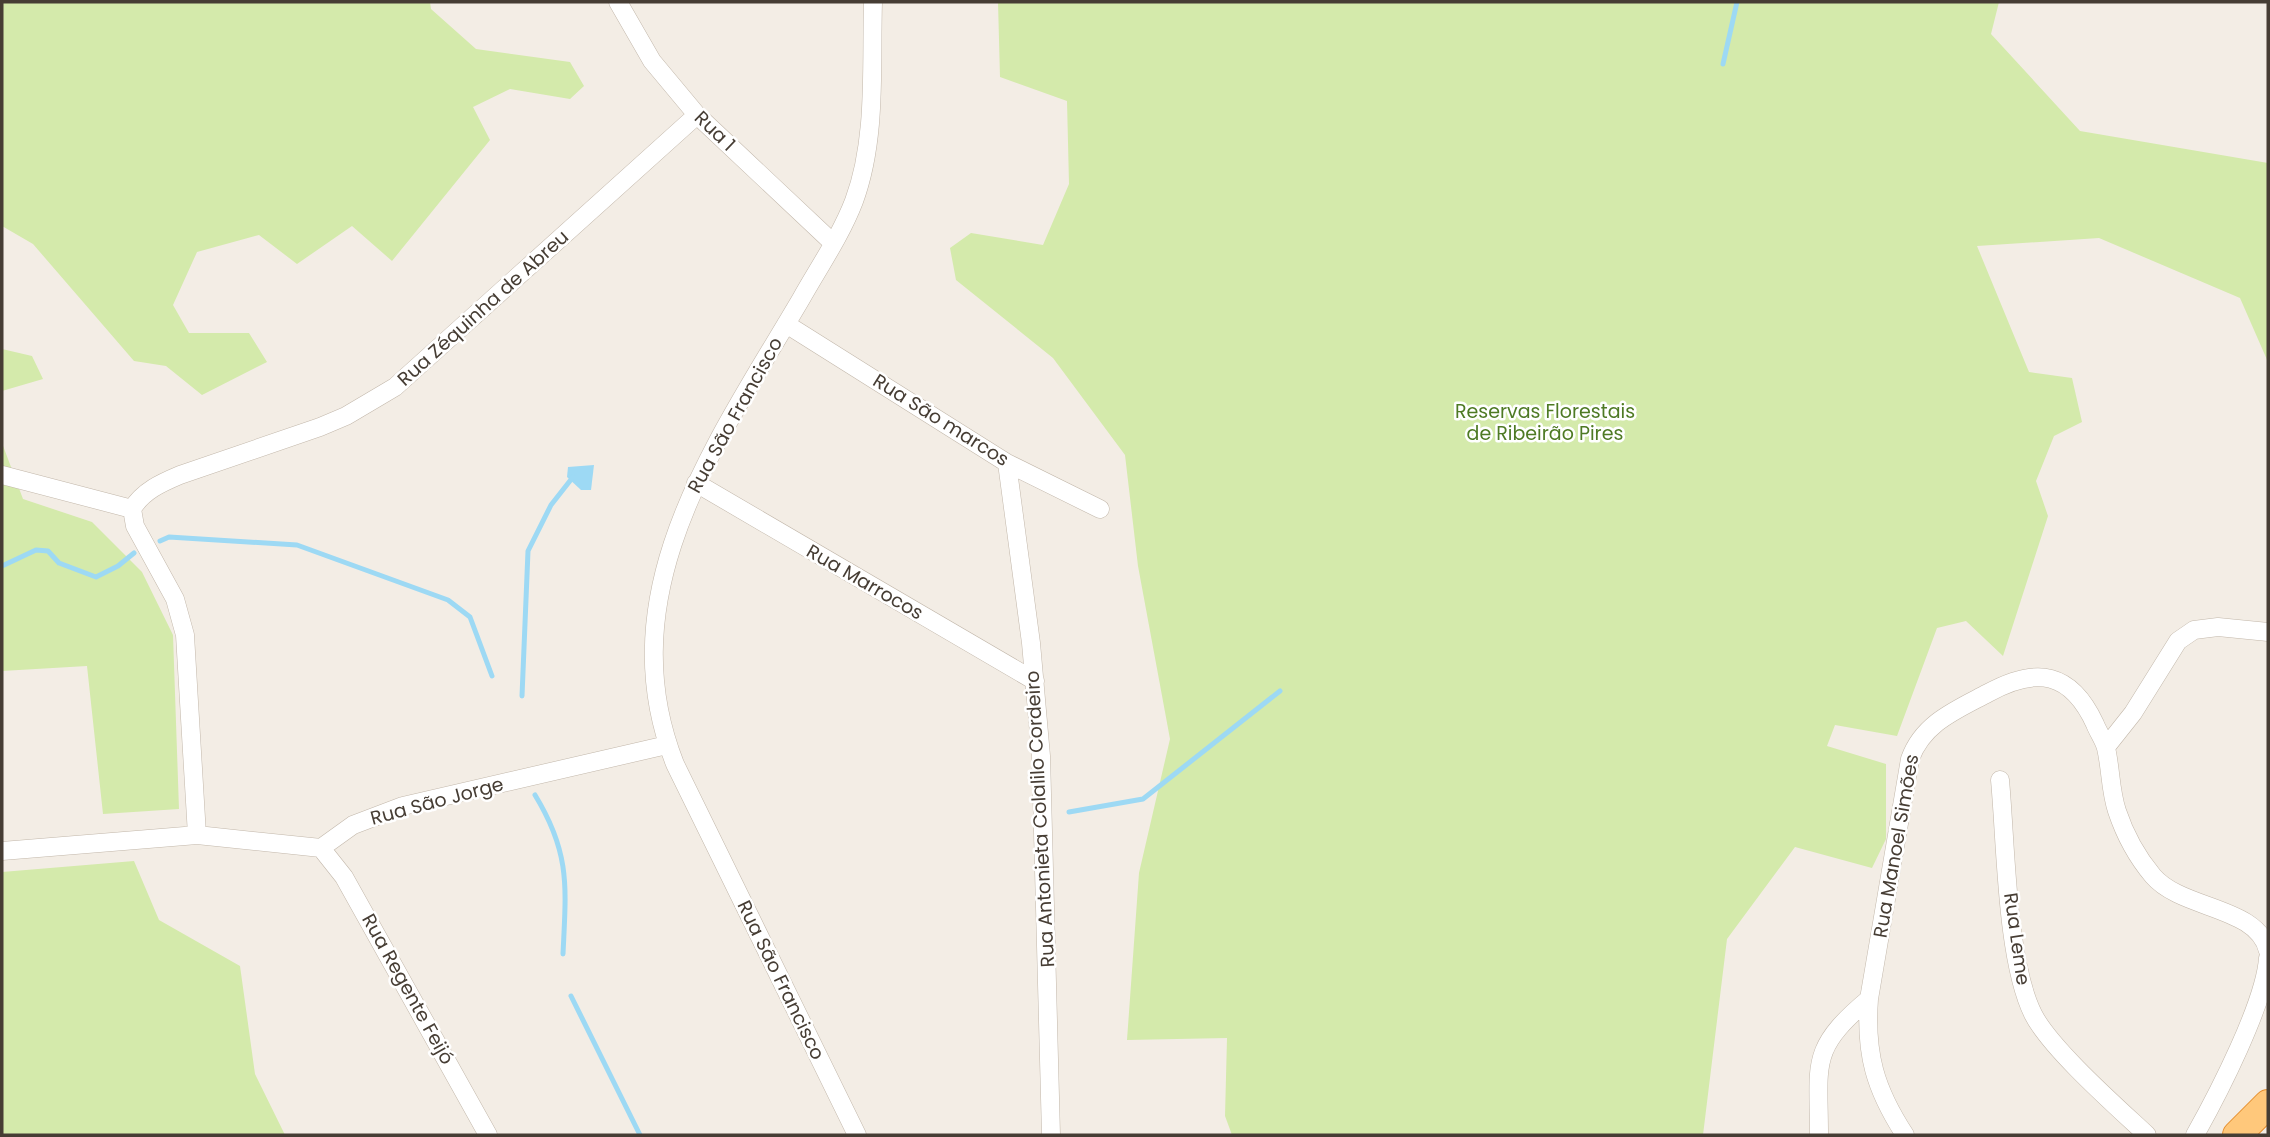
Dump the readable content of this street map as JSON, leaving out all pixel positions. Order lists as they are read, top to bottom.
{
  "streets": {
    "street": [
      "Rua 1",
      "Rua Zéquinha de Abreu",
      "Rua São Francisco",
      "Rua São marcos",
      "Rua Marrocos",
      "Rua São Jorge",
      "Rua Antonieta Colalilo Cordeiro",
      "Rua Manoel Simões",
      "Rua Leme",
      "Rua Regente Feijó"
    ]
  },
  "crossings": [
    ["Rua 1", "Rua Zéquinha de Abreu"],
    ["Rua 1", "Rua São Francisco"],
    ["Rua São Francisco", "Rua São marcos"],
    ["Rua São Francisco", "Rua Marrocos"],
    ["Rua São Francisco", "Rua São Jorge"],
    ["Rua São marcos", "Rua Antonieta Colalilo Cordeiro"],
    ["Rua Marrocos", "Rua Antonieta Colalilo Cordeiro"],
    ["Rua São Jorge", "Rua Regente Feijó"]
  ],
  "parks": ["Reservas Florestais de Ribeirão Pires"]
}
